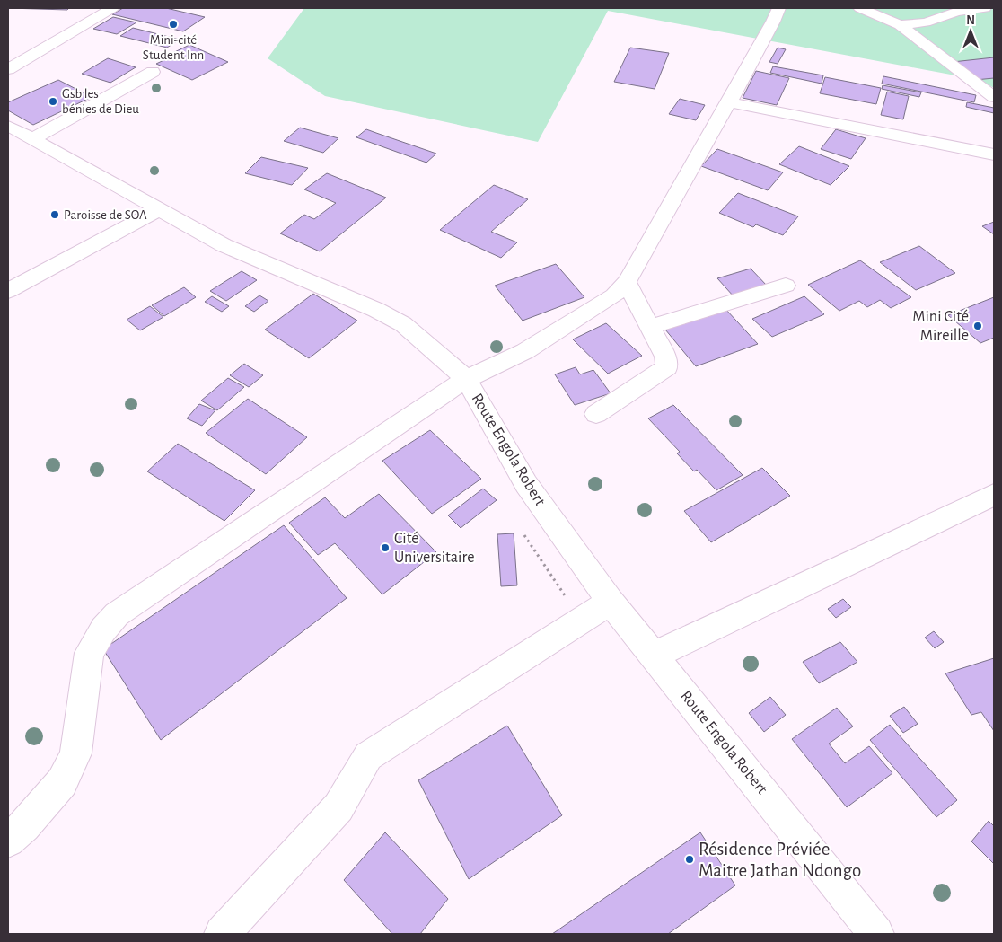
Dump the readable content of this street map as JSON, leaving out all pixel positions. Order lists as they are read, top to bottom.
{
  "streets": {
    "street": ["Route Engola Robert"]
  },
  "places": [
    "Mini-cité Student Inn",
    "Gsb les bénies de Dieu",
    "Paroisse de SOA",
    "Mini Cité Mireille",
    "Cité Universitaire",
    "Résidence Préviée Maitre Jathan Ndongo"
  ],
  "north": "top"
}
